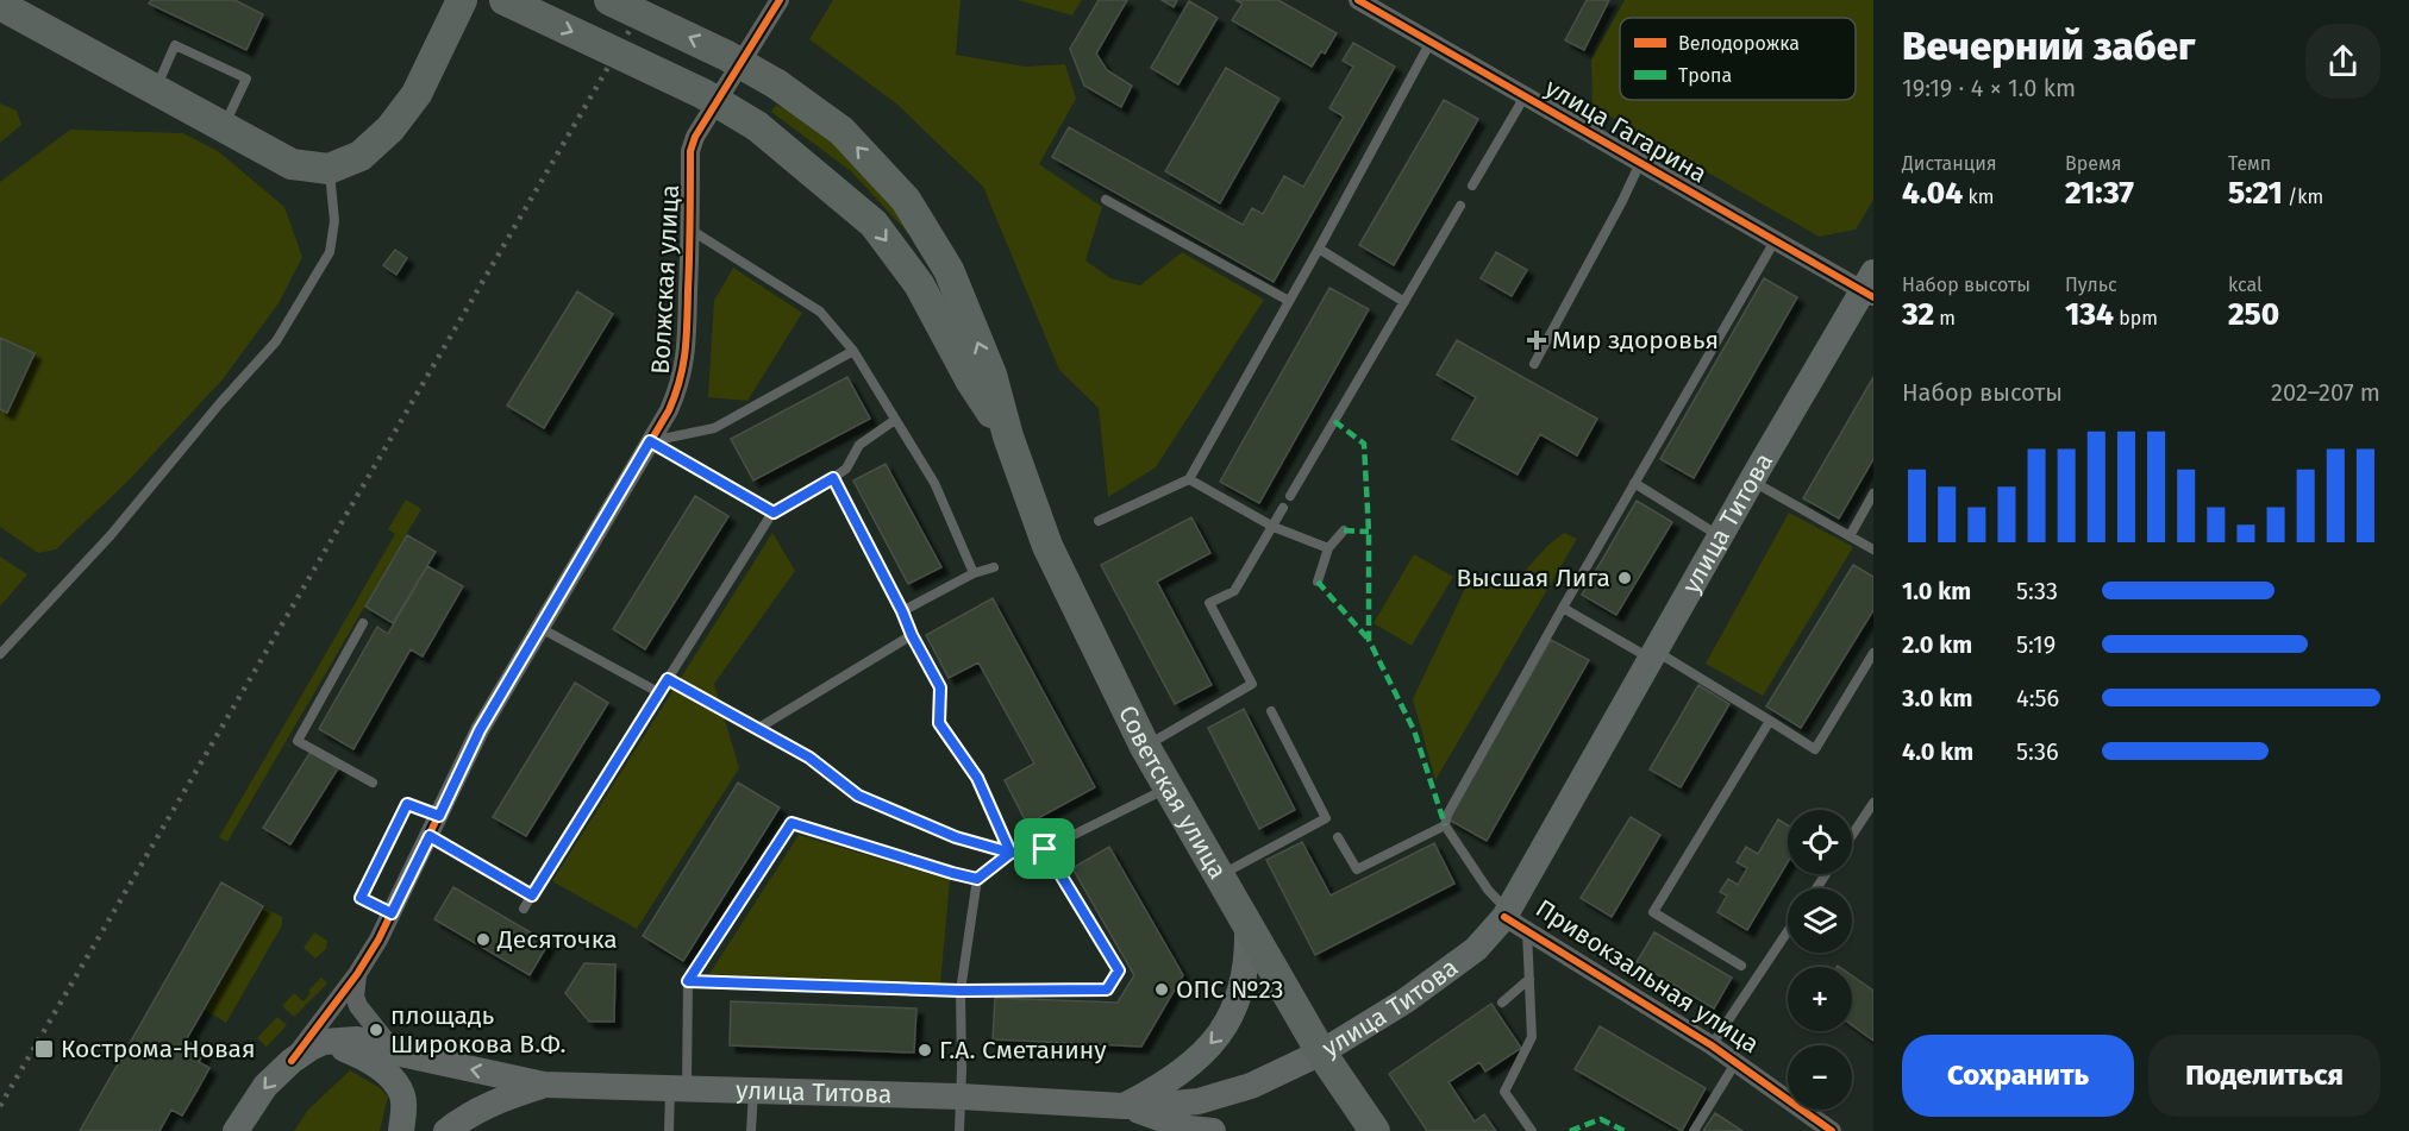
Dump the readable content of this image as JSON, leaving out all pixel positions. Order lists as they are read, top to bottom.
{
  "streets": {
    "main road": ["улица Титова", "Советская улица"],
    "street": ["улица Гагарина", "Волжская улица", "Привокзальная улица"]
  },
  "crossings": [
    ["улица Гагарина", "улица Титова"],
    ["улица Титова", "Советская улица"],
    ["улица Титова", "Привокзальная улица"]
  ],
  "places": {
    "health": ["Мир здоровья"],
    "other": [
      "Высшая Лига",
      "Десяточка",
      "ОПС №23",
      "площадь Широкова В.Ф.",
      "Г.А. Сметанину"
    ],
    "transit": ["Кострома-Новая"]
  },
  "legend": ["Велодорожка", "Тропа"],
  "page": {
    "heading": ["Вечерний забег", "19:19 · 4 × 1.0 km"],
    "stats": [
      ["Дистанция", "4.04 km"],
      ["Время", "21:37"],
      ["Темп", "5:21 /km"],
      ["Набор высоты", "32 m"],
      ["Пульс", "134 bpm"],
      ["kcal", "250"]
    ],
    "chart": ["Набор высоты", "202–207 m"],
    "list": [
      {
        "name": "1.0 km",
        "note": "5:33"
      },
      {
        "name": "2.0 km",
        "note": "5:19"
      },
      {
        "name": "3.0 km",
        "note": "4:56"
      },
      {
        "name": "4.0 km",
        "note": "5:36"
      }
    ],
    "map_buttons": ["+", "−"],
    "buttons": ["Сохранить", "Поделиться"]
  }
}
